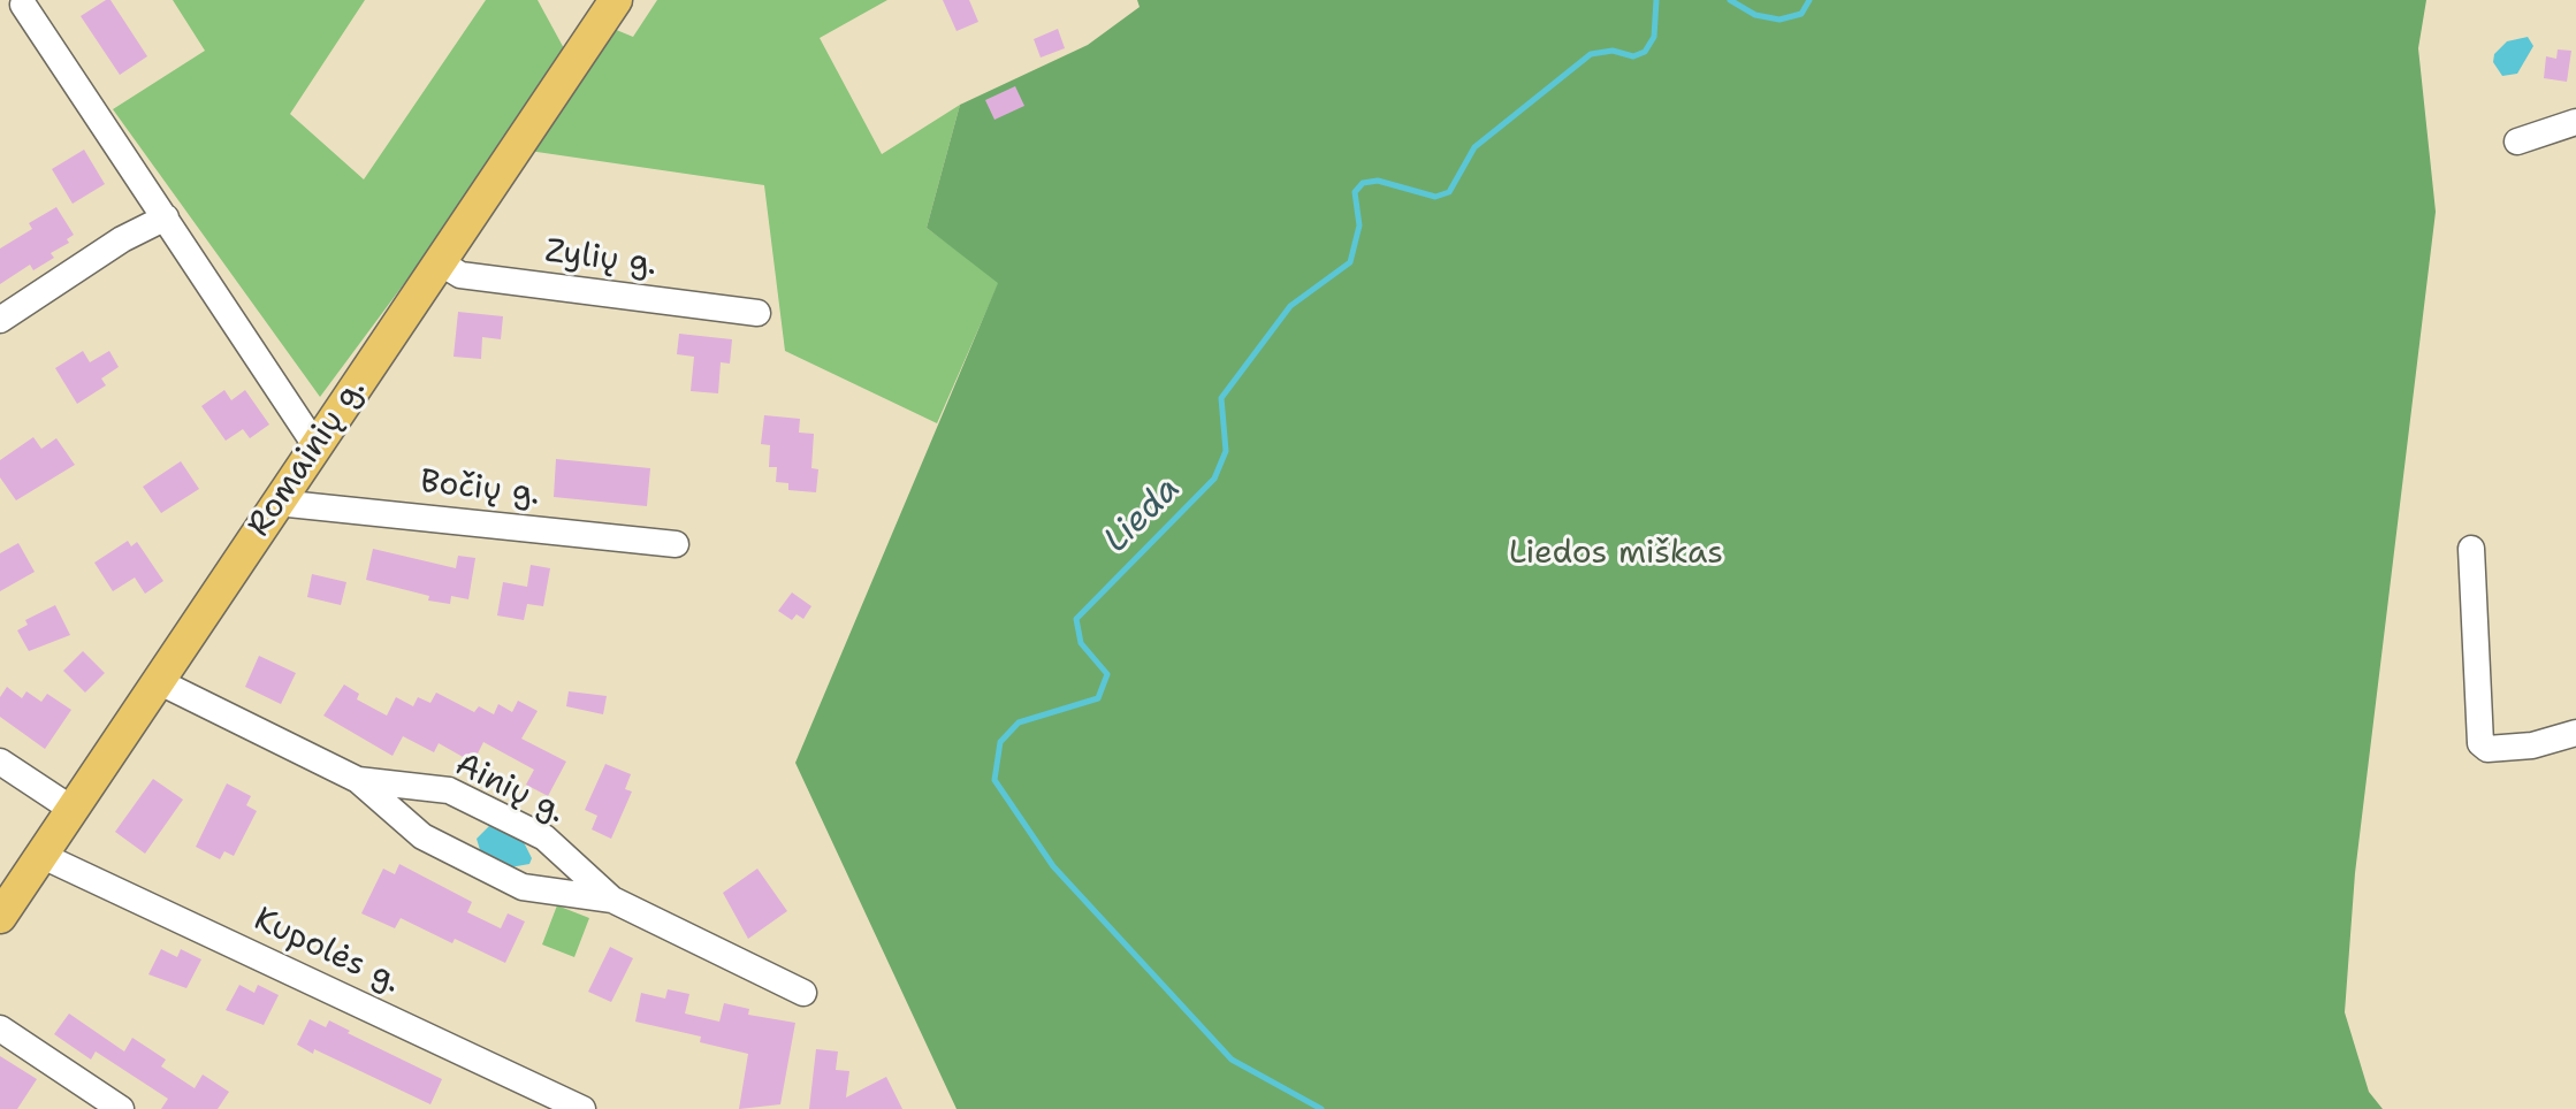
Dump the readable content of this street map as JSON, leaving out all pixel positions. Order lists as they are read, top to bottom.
{
  "streets": {
    "main road": ["Romainių g."],
    "street": [
      "Zylių g.",
      "Bočių g.",
      "Ainių g.",
      "Kupolės g."
    ]
  },
  "crossings": [
    ["Zylių g.", "Romainių g."],
    ["Romainių g.", "Bočių g."],
    ["Romainių g.", "Ainių g."],
    ["Romainių g.", "Kupolės g."]
  ],
  "water": ["Lieda"],
  "parks": ["Liedos miškas"]
}
